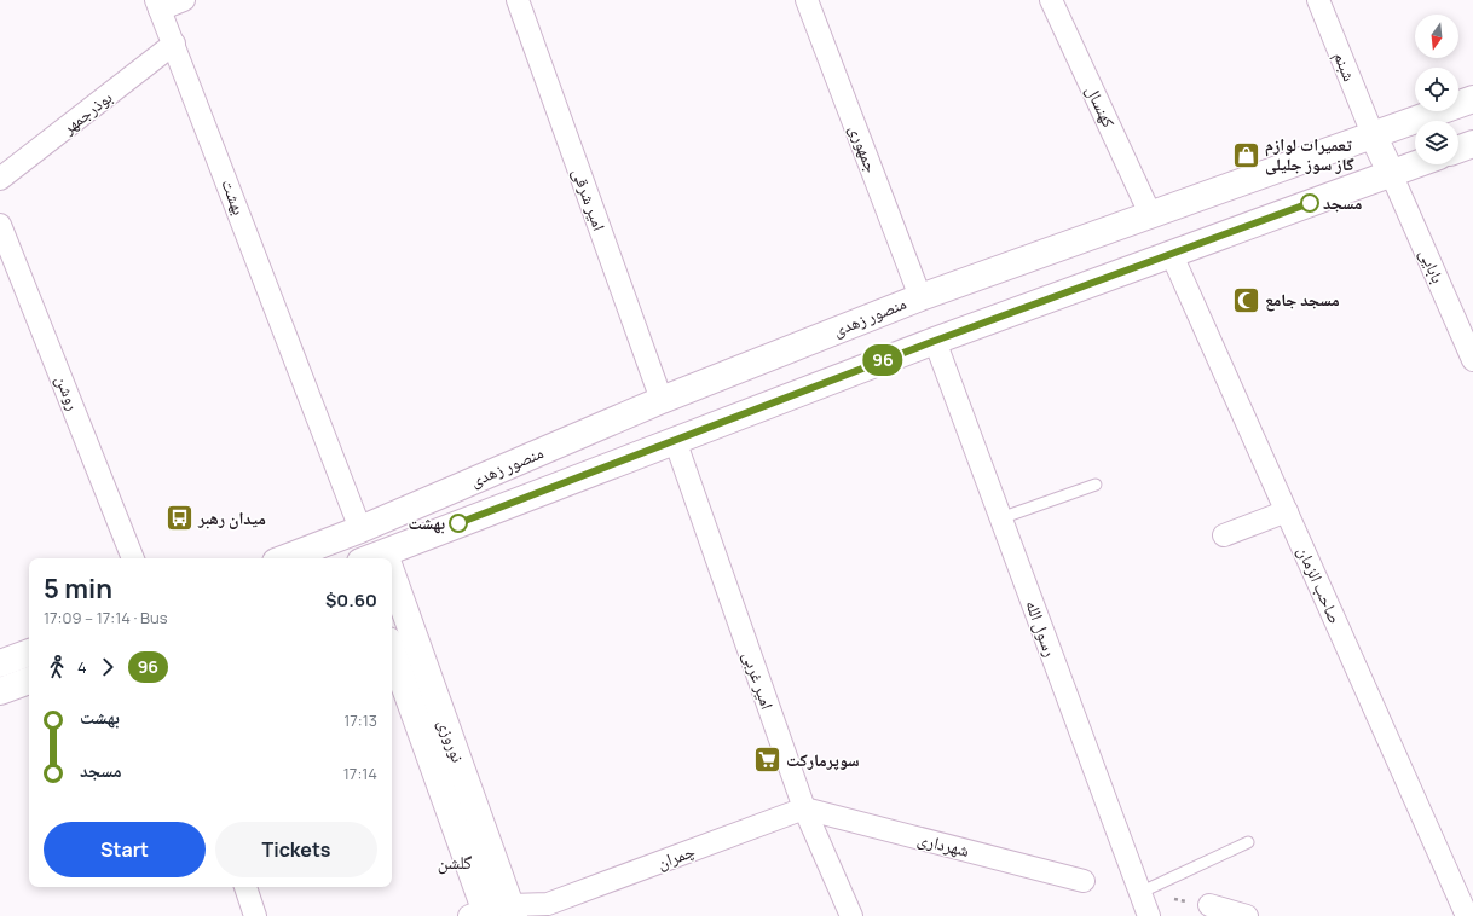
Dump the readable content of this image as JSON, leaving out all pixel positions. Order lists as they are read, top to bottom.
{
  "streets": {
    "main road": ["منصور زهدی", "نوروزی"],
    "street": [
      "شبنم",
      "کهنسال",
      "بوذرجمهر",
      "جمهوری",
      "بهشت",
      "امیر شرقی",
      "بابایی",
      "روشن",
      "صاحب الزمان",
      "رسول الله",
      "امیر غربی",
      "شهرداری",
      "چمران"
    ]
  },
  "crossings": [
    ["شبنم", "منصور زهدی"],
    ["کهنسال", "منصور زهدی"],
    ["بوذرجمهر", "بهشت"],
    ["جمهوری", "منصور زهدی"],
    ["بهشت", "منصور زهدی"],
    ["بهشت", "نوروزی"],
    ["امیر شرقی", "منصور زهدی"],
    ["بابایی", "منصور زهدی"],
    ["منصور زهدی", "صاحب الزمان"],
    ["منصور زهدی", "رسول الله"],
    ["منصور زهدی", "امیر غربی"],
    ["منصور زهدی", "نوروزی"],
    ["امیر غربی", "شهرداری"],
    ["امیر غربی", "چمران"],
    ["نوروزی", "چمران"],
    ["شهرداری", "چمران"]
  ],
  "districts": ["گلشن"],
  "places": {
    "shop": ["تعمیرات لوازم گاز سوز جلیلی"],
    "other": ["مسجد", "بهشت"],
    "mosque": ["مسجد جامع"],
    "bus stop": ["میدان رهبر"],
    "supermarket": ["سوپرمارکت"]
  },
  "lines": ["bus line 96"],
  "north": "bottom",
  "page": {
    "on_map": "96",
    "heading": ["5 min", "17:09 – 17:14 · Bus", "$0.60"],
    "legs": ["4", "96"],
    "list": [
      {
        "name": "بهشت",
        "value": "17:13"
      },
      {
        "name": "مسجد",
        "value": "17:14"
      }
    ],
    "buttons": ["Start", "Tickets"]
  }
}
